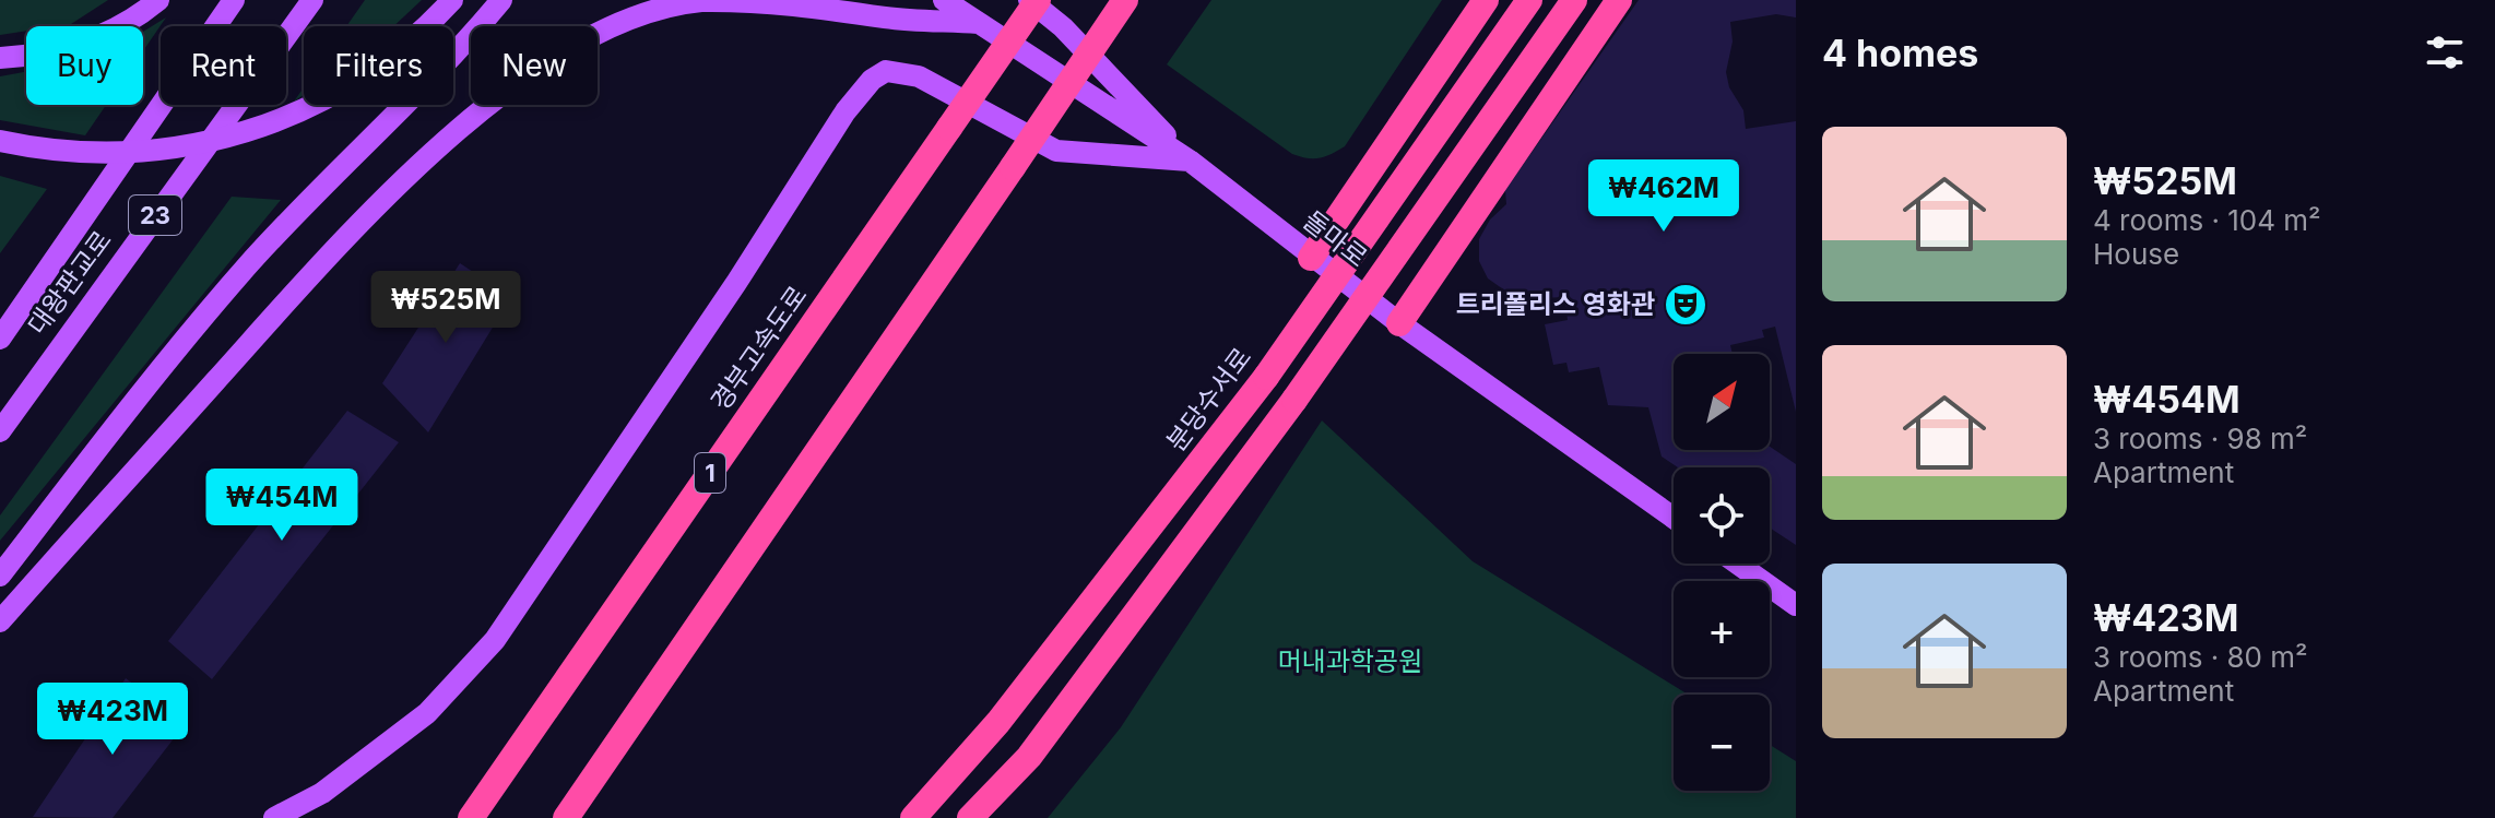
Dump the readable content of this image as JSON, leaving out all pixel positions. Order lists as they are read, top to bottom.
{
  "streets": {
    "highway": ["경부고속도로", "분당수서로", "1"],
    "main road": ["23", "돌마로", "대왕판교로"]
  },
  "parks": ["머내과학공원"],
  "places": {
    "theatre": ["트리폴리스 영화관"]
  },
  "north": "top right",
  "page": {
    "heading": "4 homes",
    "chip": [
      "Buy",
      "Rent",
      "Filters",
      "New"
    ],
    "list": [
      {
        "name": "₩525M",
        "note": "4 rooms · 104 m² · House"
      },
      {
        "name": "₩454M",
        "note": "3 rooms · 98 m² · Apartment"
      },
      {
        "name": "₩423M",
        "note": "3 rooms · 80 m² · Apartment"
      }
    ],
    "price": [
      "₩462M",
      "₩525M",
      "₩454M",
      "₩423M"
    ],
    "map_buttons": ["+", "−"]
  }
}
